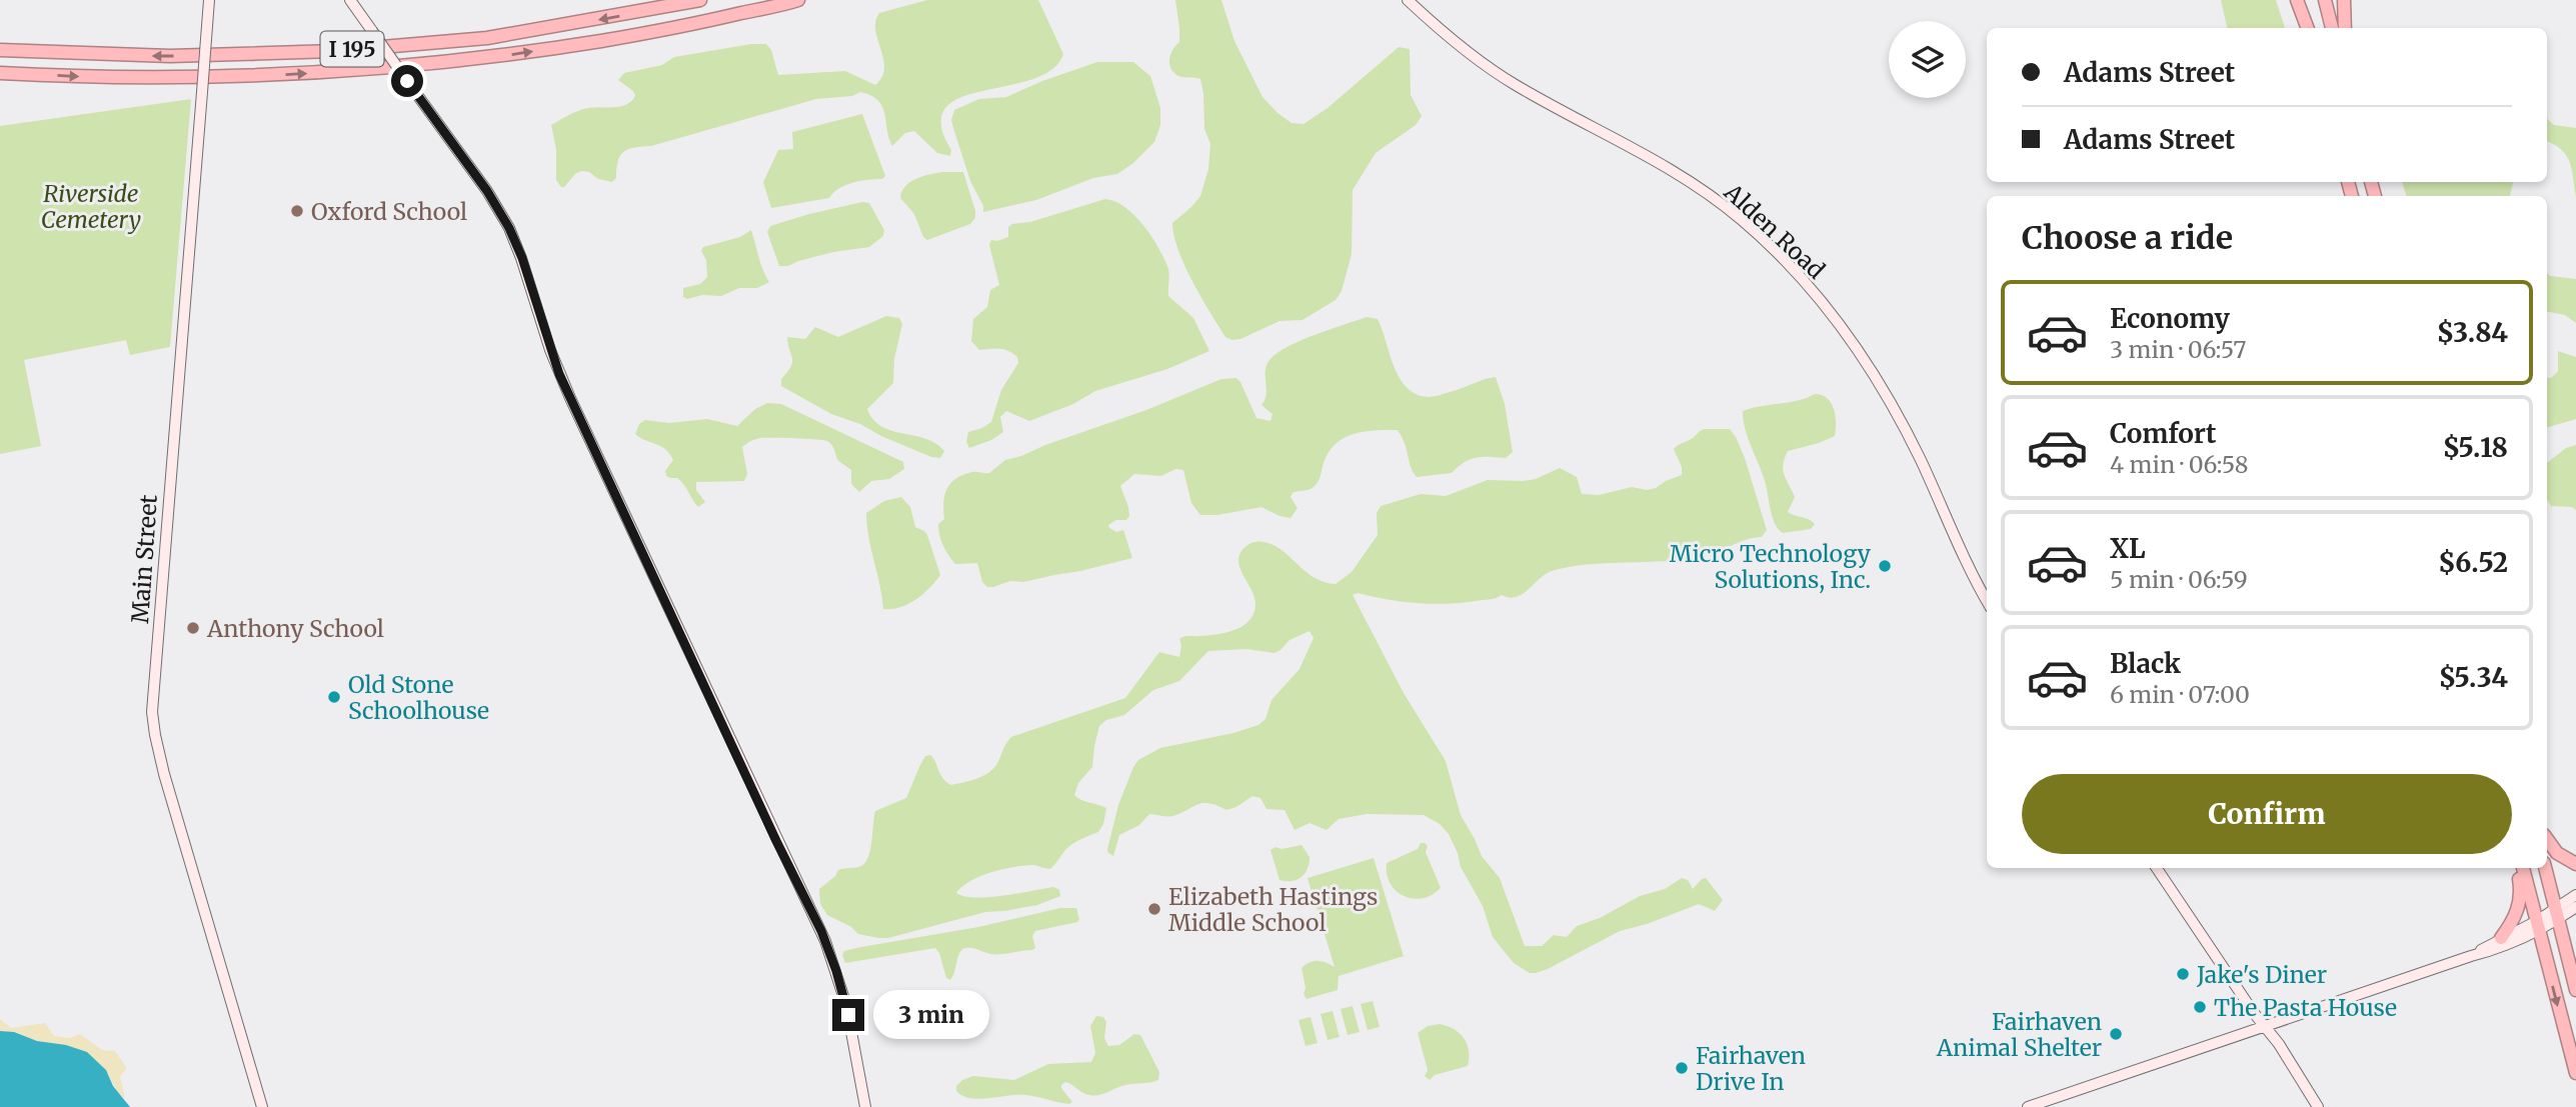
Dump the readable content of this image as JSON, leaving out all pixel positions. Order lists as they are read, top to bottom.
{
  "streets": {
    "highway": ["I 195"],
    "main road": ["Alden Road", "Main Street"]
  },
  "parks": ["Riverside Cemetery"],
  "places": [
    "Oxford School",
    "Micro Technology Solutions, Inc.",
    "Anthony School",
    "Old Stone Schoolhouse",
    "Elizabeth Hastings Middle School",
    "Jake's Diner",
    "The Pasta House",
    "Fairhaven Animal Shelter",
    "Fairhaven Drive In"
  ],
  "page": {
    "banner": ["Adams Street", "Adams Street"],
    "heading": "Choose a ride",
    "list": [
      {
        "name": "Economy",
        "note": "3 min · 06:57",
        "value": "$3.84"
      },
      {
        "name": "Comfort",
        "note": "4 min · 06:58",
        "value": "$5.18"
      },
      {
        "name": "XL",
        "note": "5 min · 06:59",
        "value": "$6.52"
      },
      {
        "name": "Black",
        "note": "6 min · 07:00",
        "value": "$5.34"
      }
    ],
    "buttons": "Confirm",
    "bubble": "3 min"
  }
}
